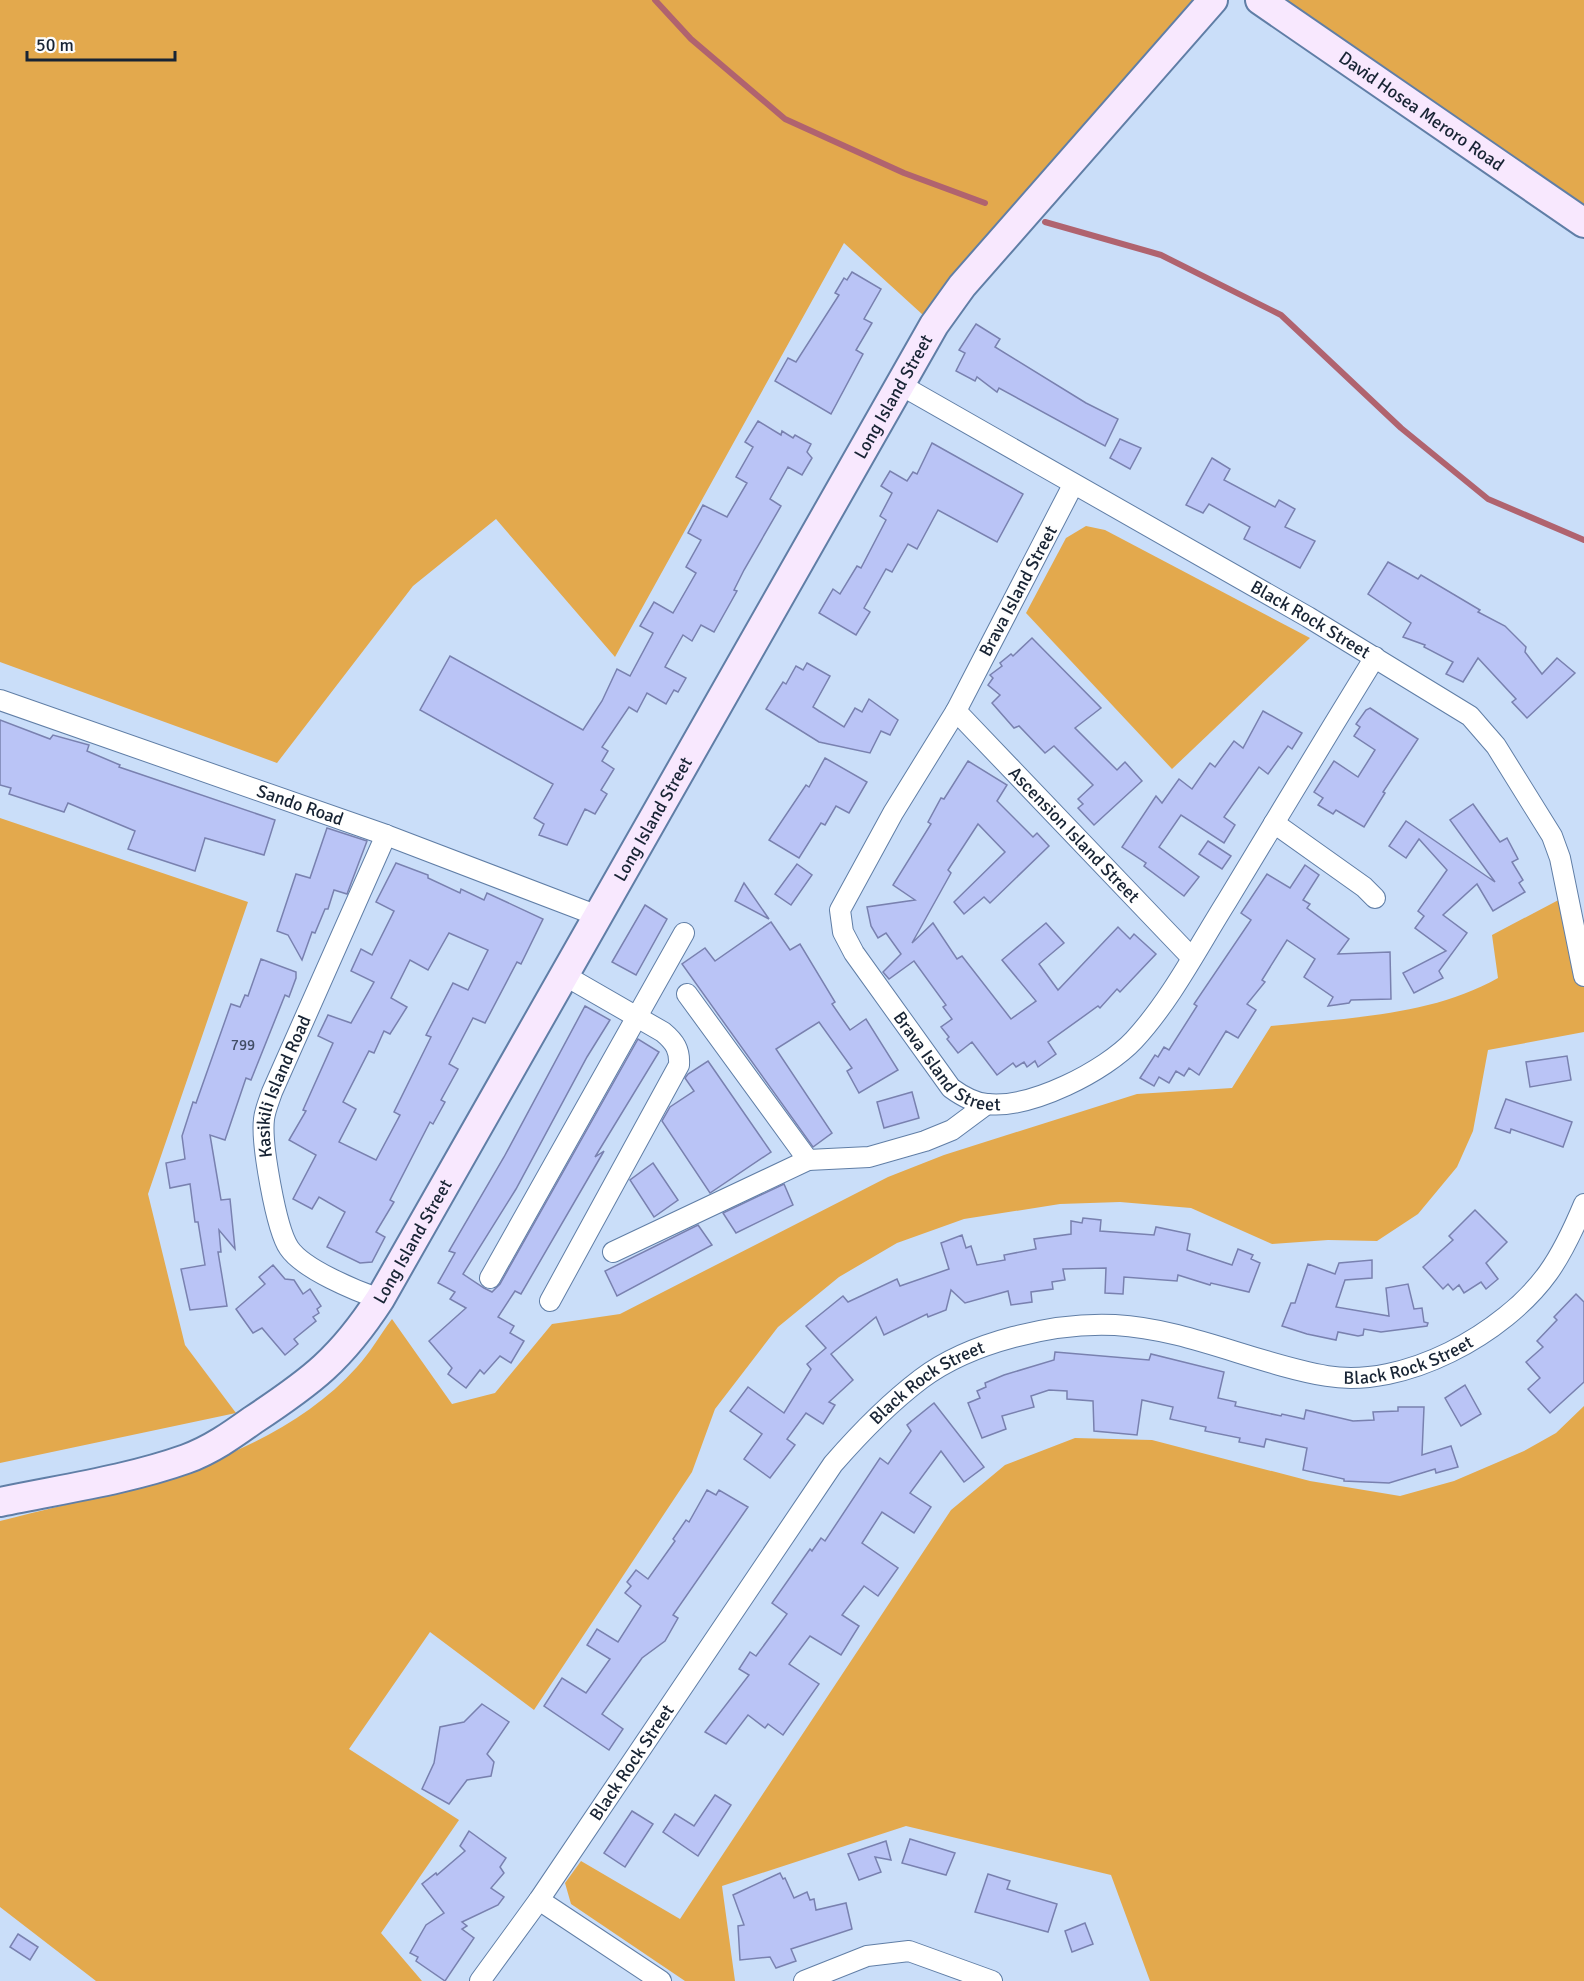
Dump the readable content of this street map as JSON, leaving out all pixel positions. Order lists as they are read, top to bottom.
{
  "streets": {
    "street": [
      "David Hosea Meroro Road",
      "Long Island Street",
      "Brava Island Street",
      "Black Rock Street",
      "Sando Road",
      "Ascension Island Street",
      "Kasikili Island Road"
    ]
  },
  "crossings": [
    ["Long Island Street", "Black Rock Street"],
    ["Long Island Street", "Sando Road"],
    ["Long Island Street", "Kasikili Island Road"],
    ["Brava Island Street", "Black Rock Street"],
    ["Brava Island Street", "Ascension Island Street"],
    ["Sando Road", "Kasikili Island Road"]
  ],
  "house_numbers": ["799"],
  "scale_bar": "50 m"
}
